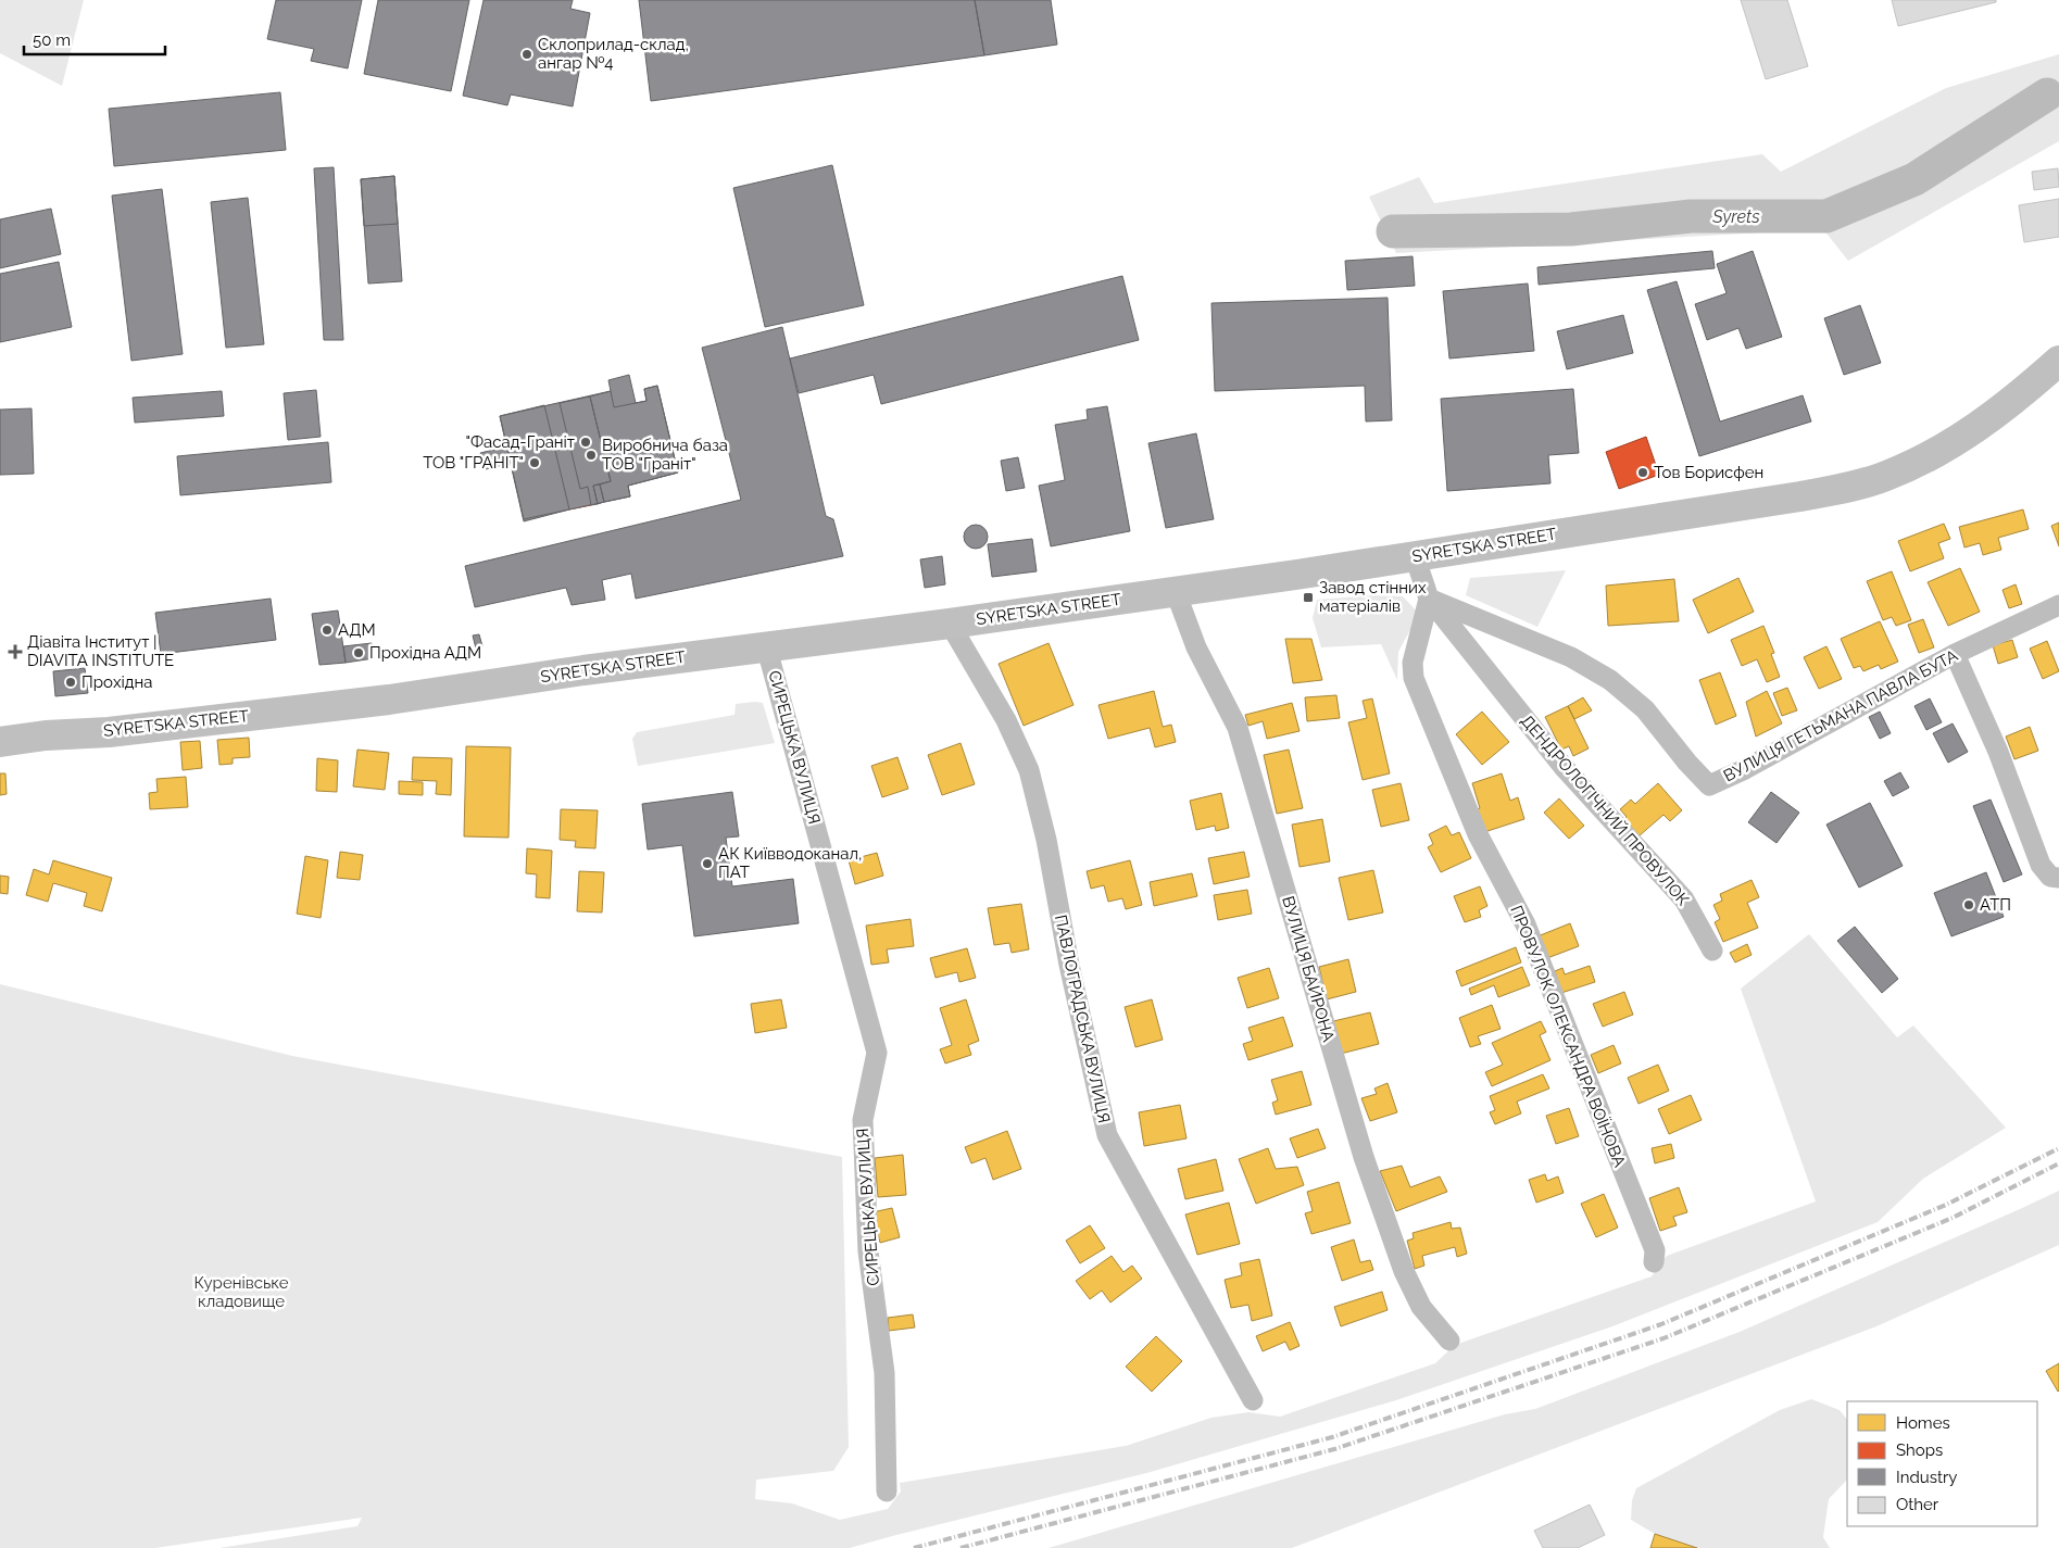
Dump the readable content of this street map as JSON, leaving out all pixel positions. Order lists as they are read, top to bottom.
{
  "streets": {
    "main road": ["SYRETSKA STREET"],
    "street": [
      "ВУЛИЦЯ ГЕТЬМАНА ПАВЛА БУТА",
      "СИРЕЦЬКА ВУЛИЦЯ",
      "ДЕНДРОЛОГІЧНИЙ ПРОВУЛОК",
      "ВУЛИЦЯ БАЙРОНА",
      "ПАВЛОГРАДСЬКА ВУЛИЦЯ",
      "ПРОВУЛОК ОЛЕКСАНДРА ВОЇНОВА"
    ]
  },
  "crossings": [
    ["SYRETSKA STREET", "СИРЕЦЬКА ВУЛИЦЯ"],
    ["SYRETSKA STREET", "ВУЛИЦЯ БАЙРОНА"],
    ["SYRETSKA STREET", "ПАВЛОГРАДСЬКА ВУЛИЦЯ"],
    ["ВУЛИЦЯ ГЕТЬМАНА ПАВЛА БУТА", "ДЕНДРОЛОГІЧНИЙ ПРОВУЛОК"],
    ["ВУЛИЦЯ ГЕТЬМАНА ПАВЛА БУТА", "ПРОВУЛОК ОЛЕКСАНДРА ВОЇНОВА"],
    ["ДЕНДРОЛОГІЧНИЙ ПРОВУЛОК", "ПРОВУЛОК ОЛЕКСАНДРА ВОЇНОВА"]
  ],
  "water": ["Syrets"],
  "parks": ["Куренівське кладовище"],
  "places": {
    "other": [
      "Склоприлад-склад, ангар №4",
      "\"Фасад-Граніт",
      "Виробнича база ТОВ \"Граніт\"",
      "ТОВ \"ГРАНІТ\"",
      "Тов Борисфен",
      "АДМ",
      "Прохідна АДМ",
      "Прохідна",
      "АК Київводоканал, ПАТ",
      "АТП"
    ],
    "transit": ["Завод стінних матеріалів"],
    "health": ["Діавіта Інститут | DIAVITA INSTITUTE"]
  },
  "legend": [
    "Homes",
    "Shops",
    "Industry",
    "Other"
  ],
  "scale_bar": "50 m"
}
